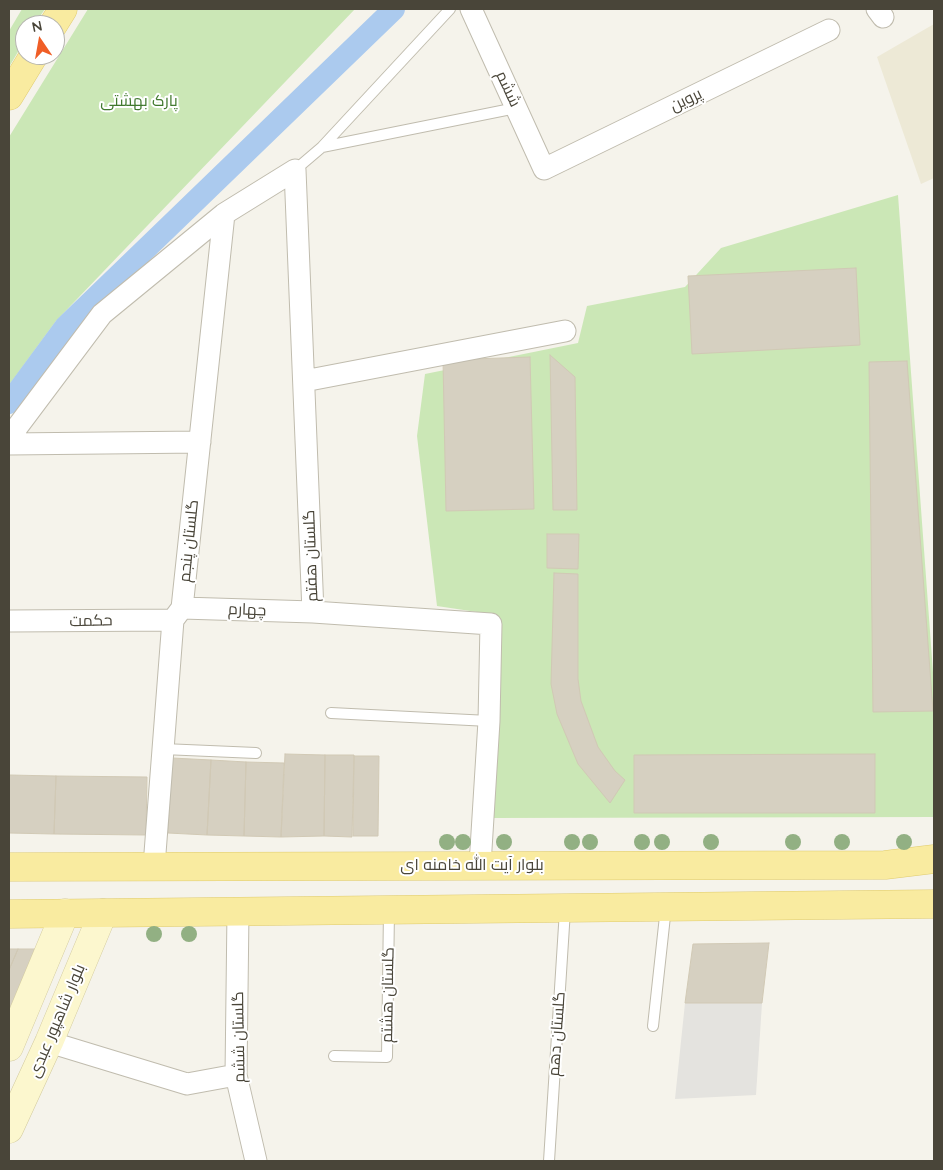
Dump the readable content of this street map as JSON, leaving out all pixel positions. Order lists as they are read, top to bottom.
{
  "streets": {
    "main road": ["بلوار آیت الله خامنه ای"],
    "street": [
      "ششم",
      "پروین",
      "گلستان پنجم",
      "گلستان هفتم",
      "چهارم",
      "حکمت",
      "بلوار شاهپور عبدی",
      "گلستان ششم"
    ],
    "lane": ["گلستان هشتم", "گلستان دهم"]
  },
  "crossings": [
    ["ششم", "پروین"],
    ["گلستان پنجم", "چهارم"],
    ["گلستان پنجم", "حکمت"],
    ["گلستان پنجم", "بلوار آیت الله خامنه ای"],
    ["گلستان هفتم", "چهارم"],
    ["گلستان هفتم", "بلوار آیت الله خامنه ای"],
    ["چهارم", "حکمت"]
  ],
  "parks": ["پارک بهشتی"],
  "north": "top"
}
